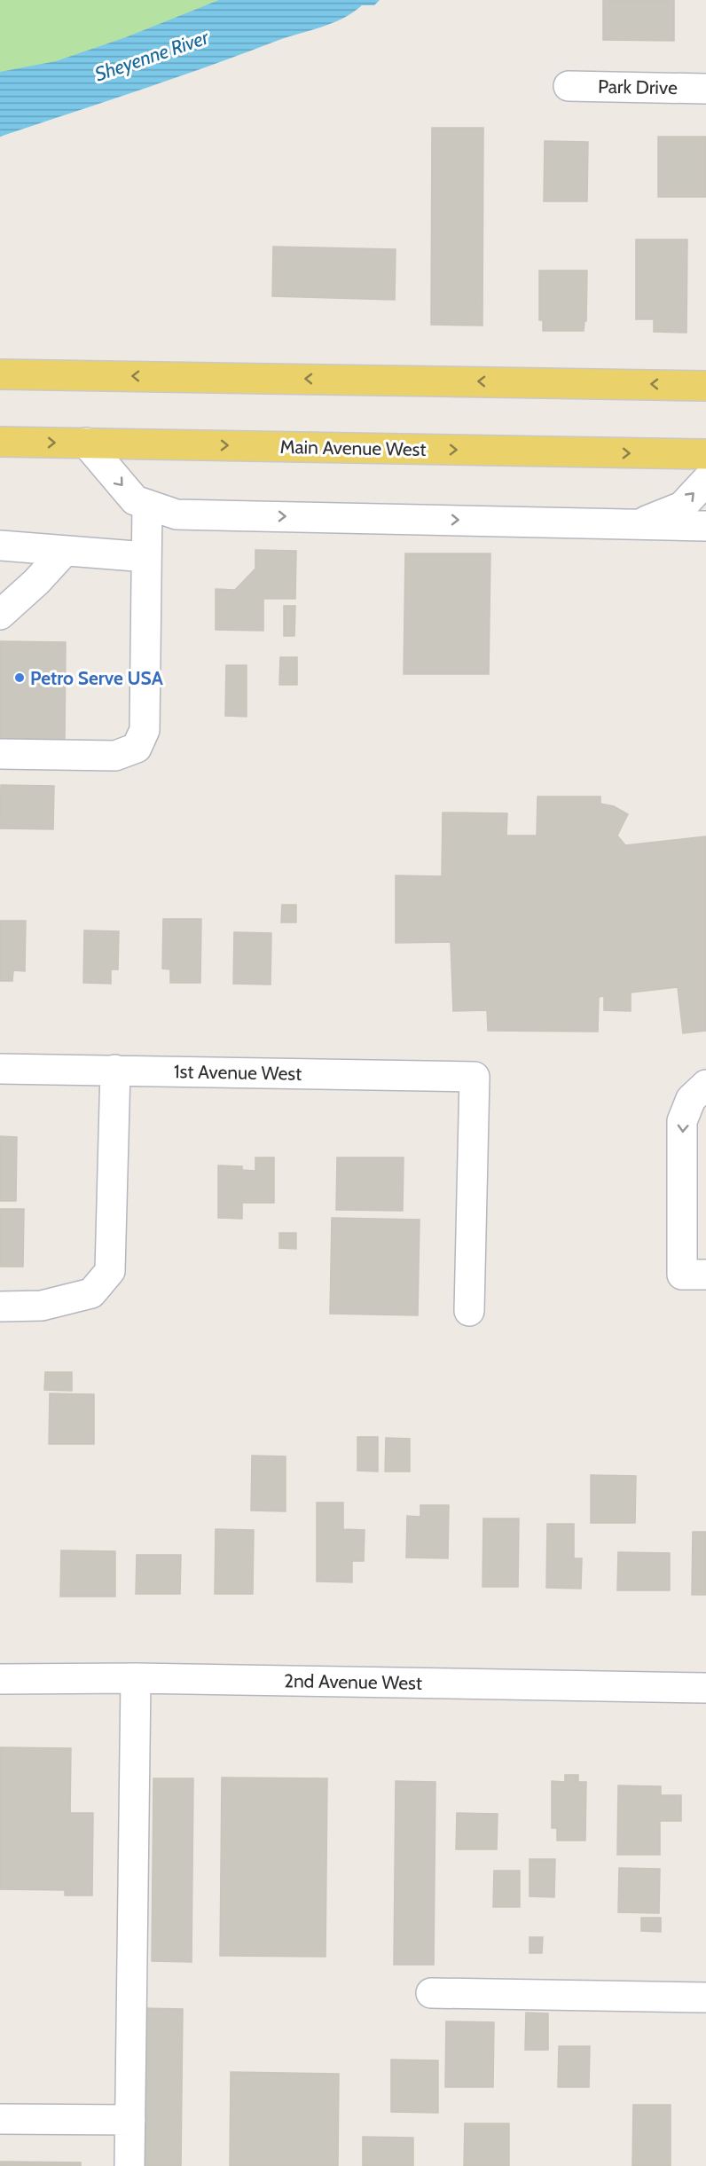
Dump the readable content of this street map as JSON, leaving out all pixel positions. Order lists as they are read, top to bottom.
{
  "streets": {
    "main road": ["Main Avenue West"],
    "street": ["Park Drive", "1st Avenue West", "2nd Avenue West"]
  },
  "water": ["Sheyenne River"],
  "places": ["Petro Serve USA"]
}
